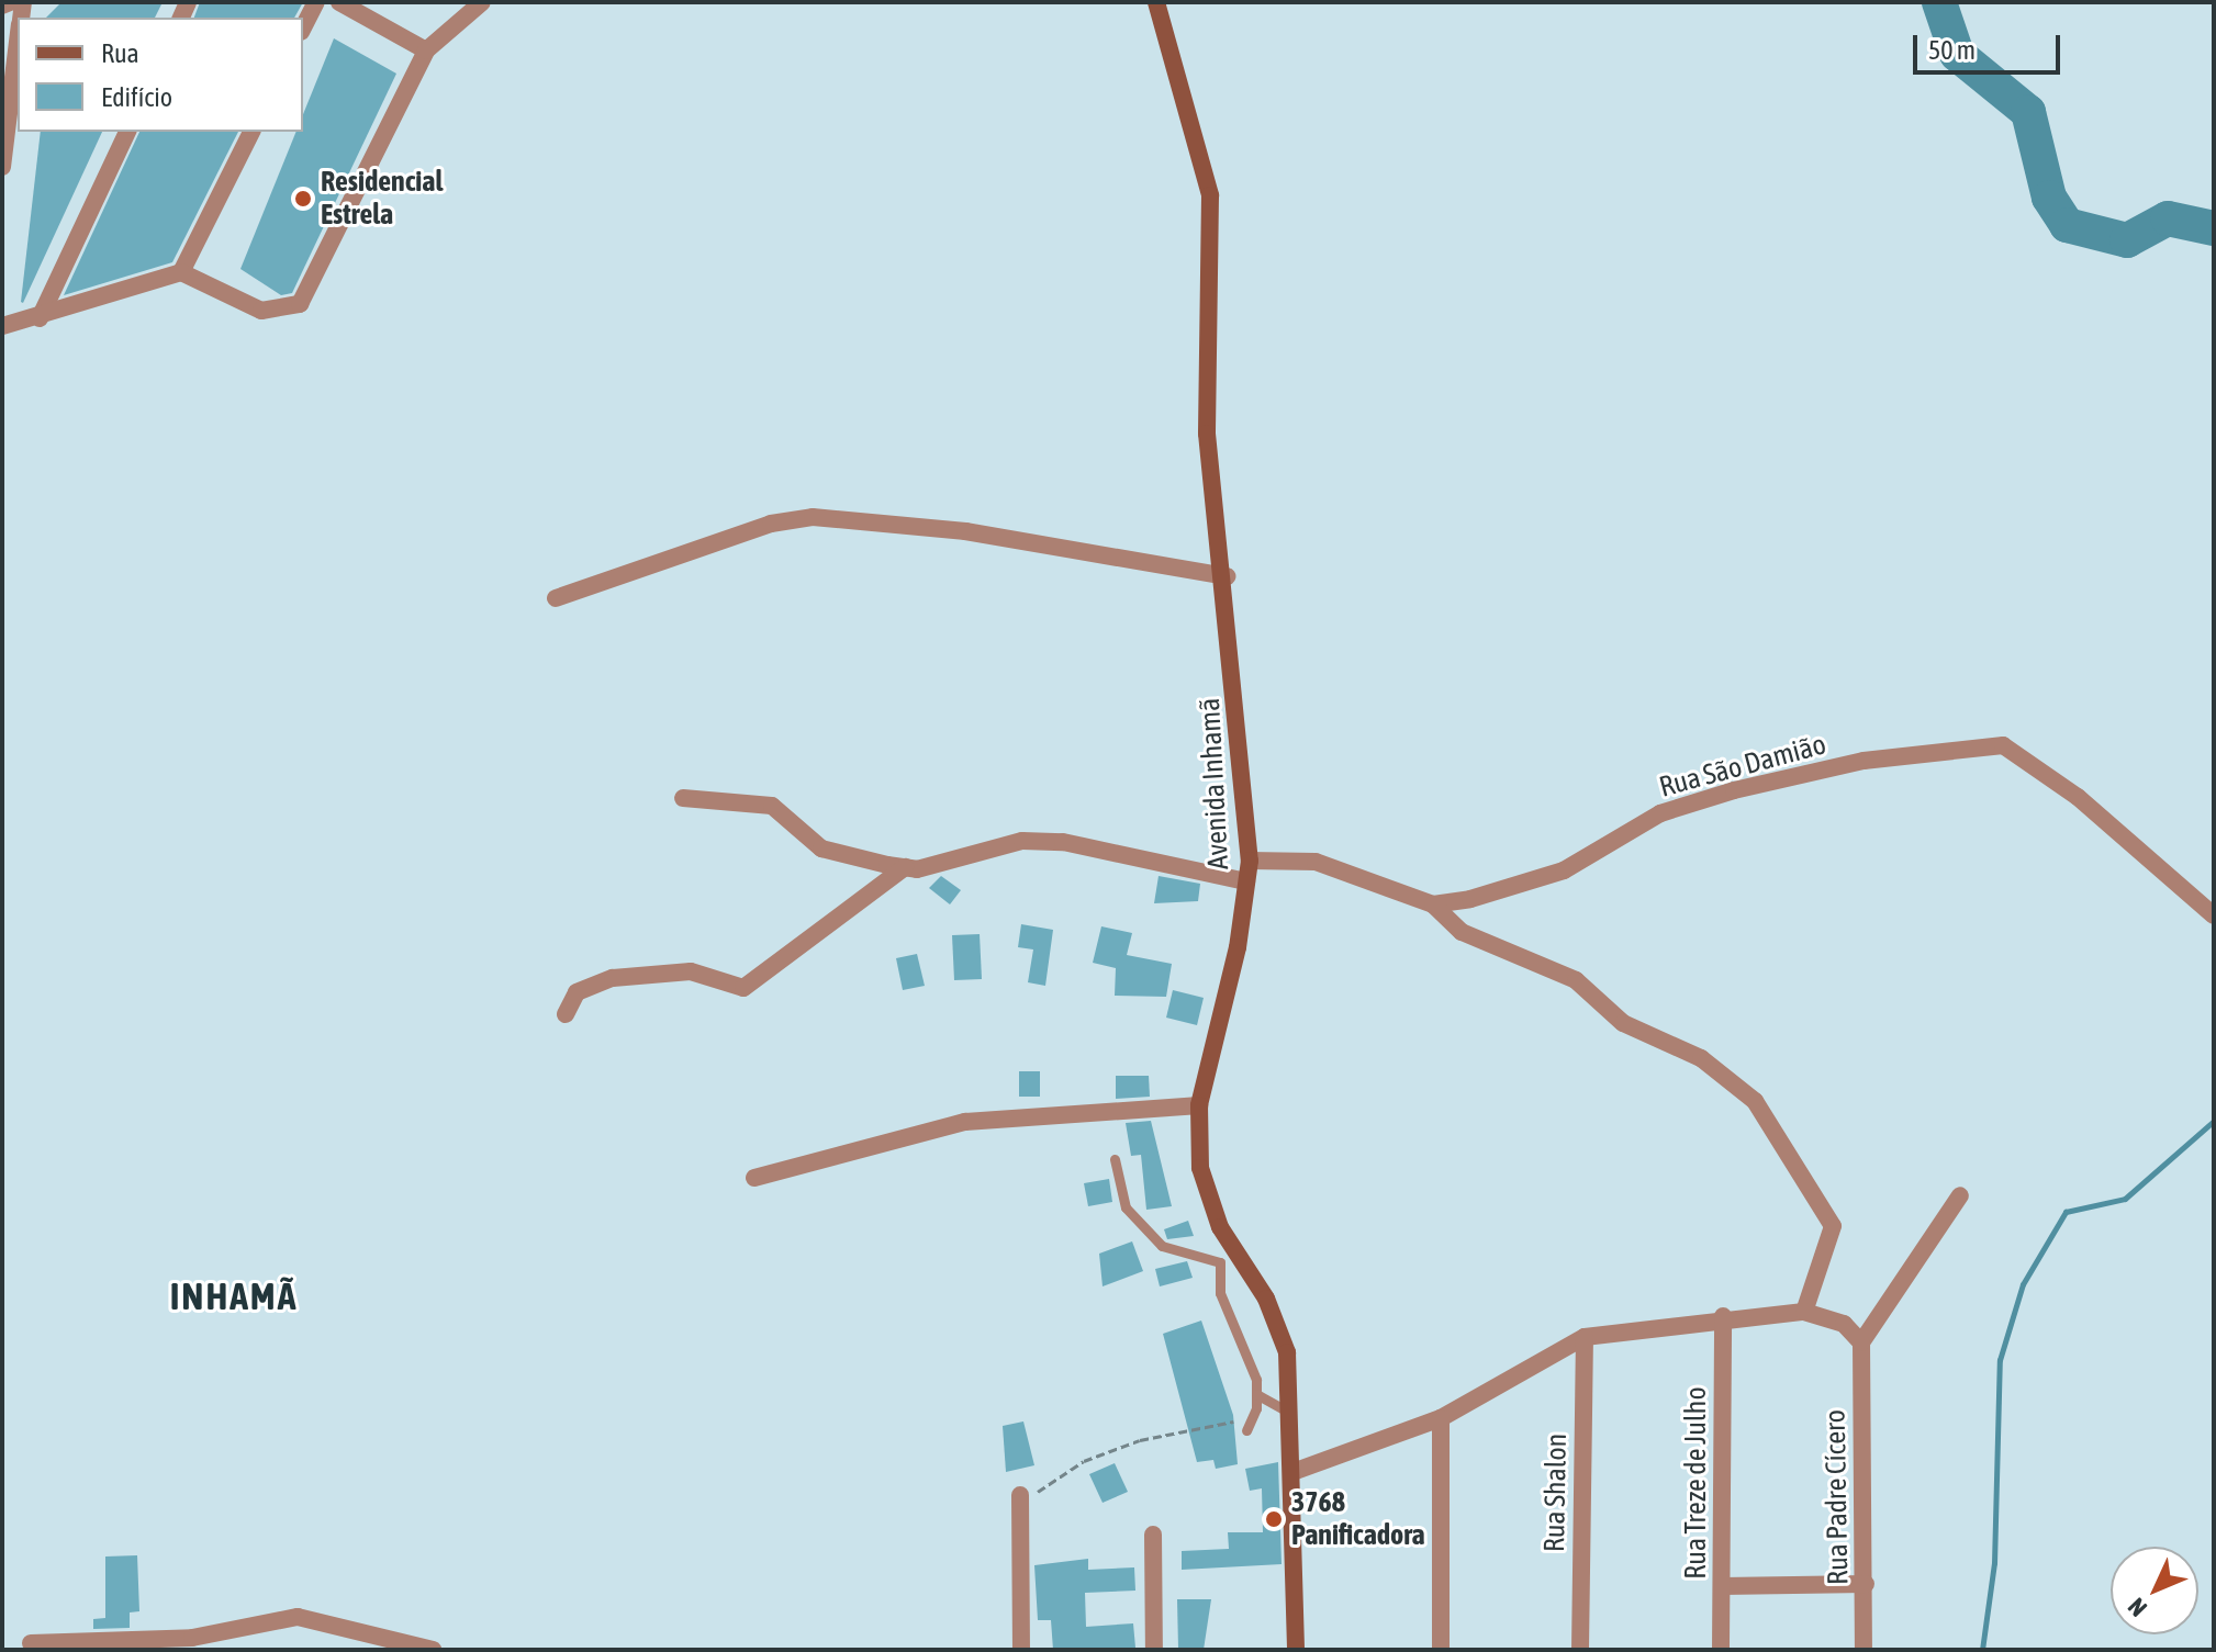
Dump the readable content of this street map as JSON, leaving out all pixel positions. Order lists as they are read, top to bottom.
{
  "streets": {
    "street": [
      "Rua São Damião",
      "Avenida Inhamã",
      "Rua Treze de Julho",
      "Rua Shalon",
      "Rua Padre Cícero"
    ]
  },
  "districts": ["INHAMÃ"],
  "places": ["Residencial Estrela", "3768 Panificadora"],
  "legend": ["Rua", "Edifício"],
  "scale_bar": "50 m",
  "north": "bottom left"
}
